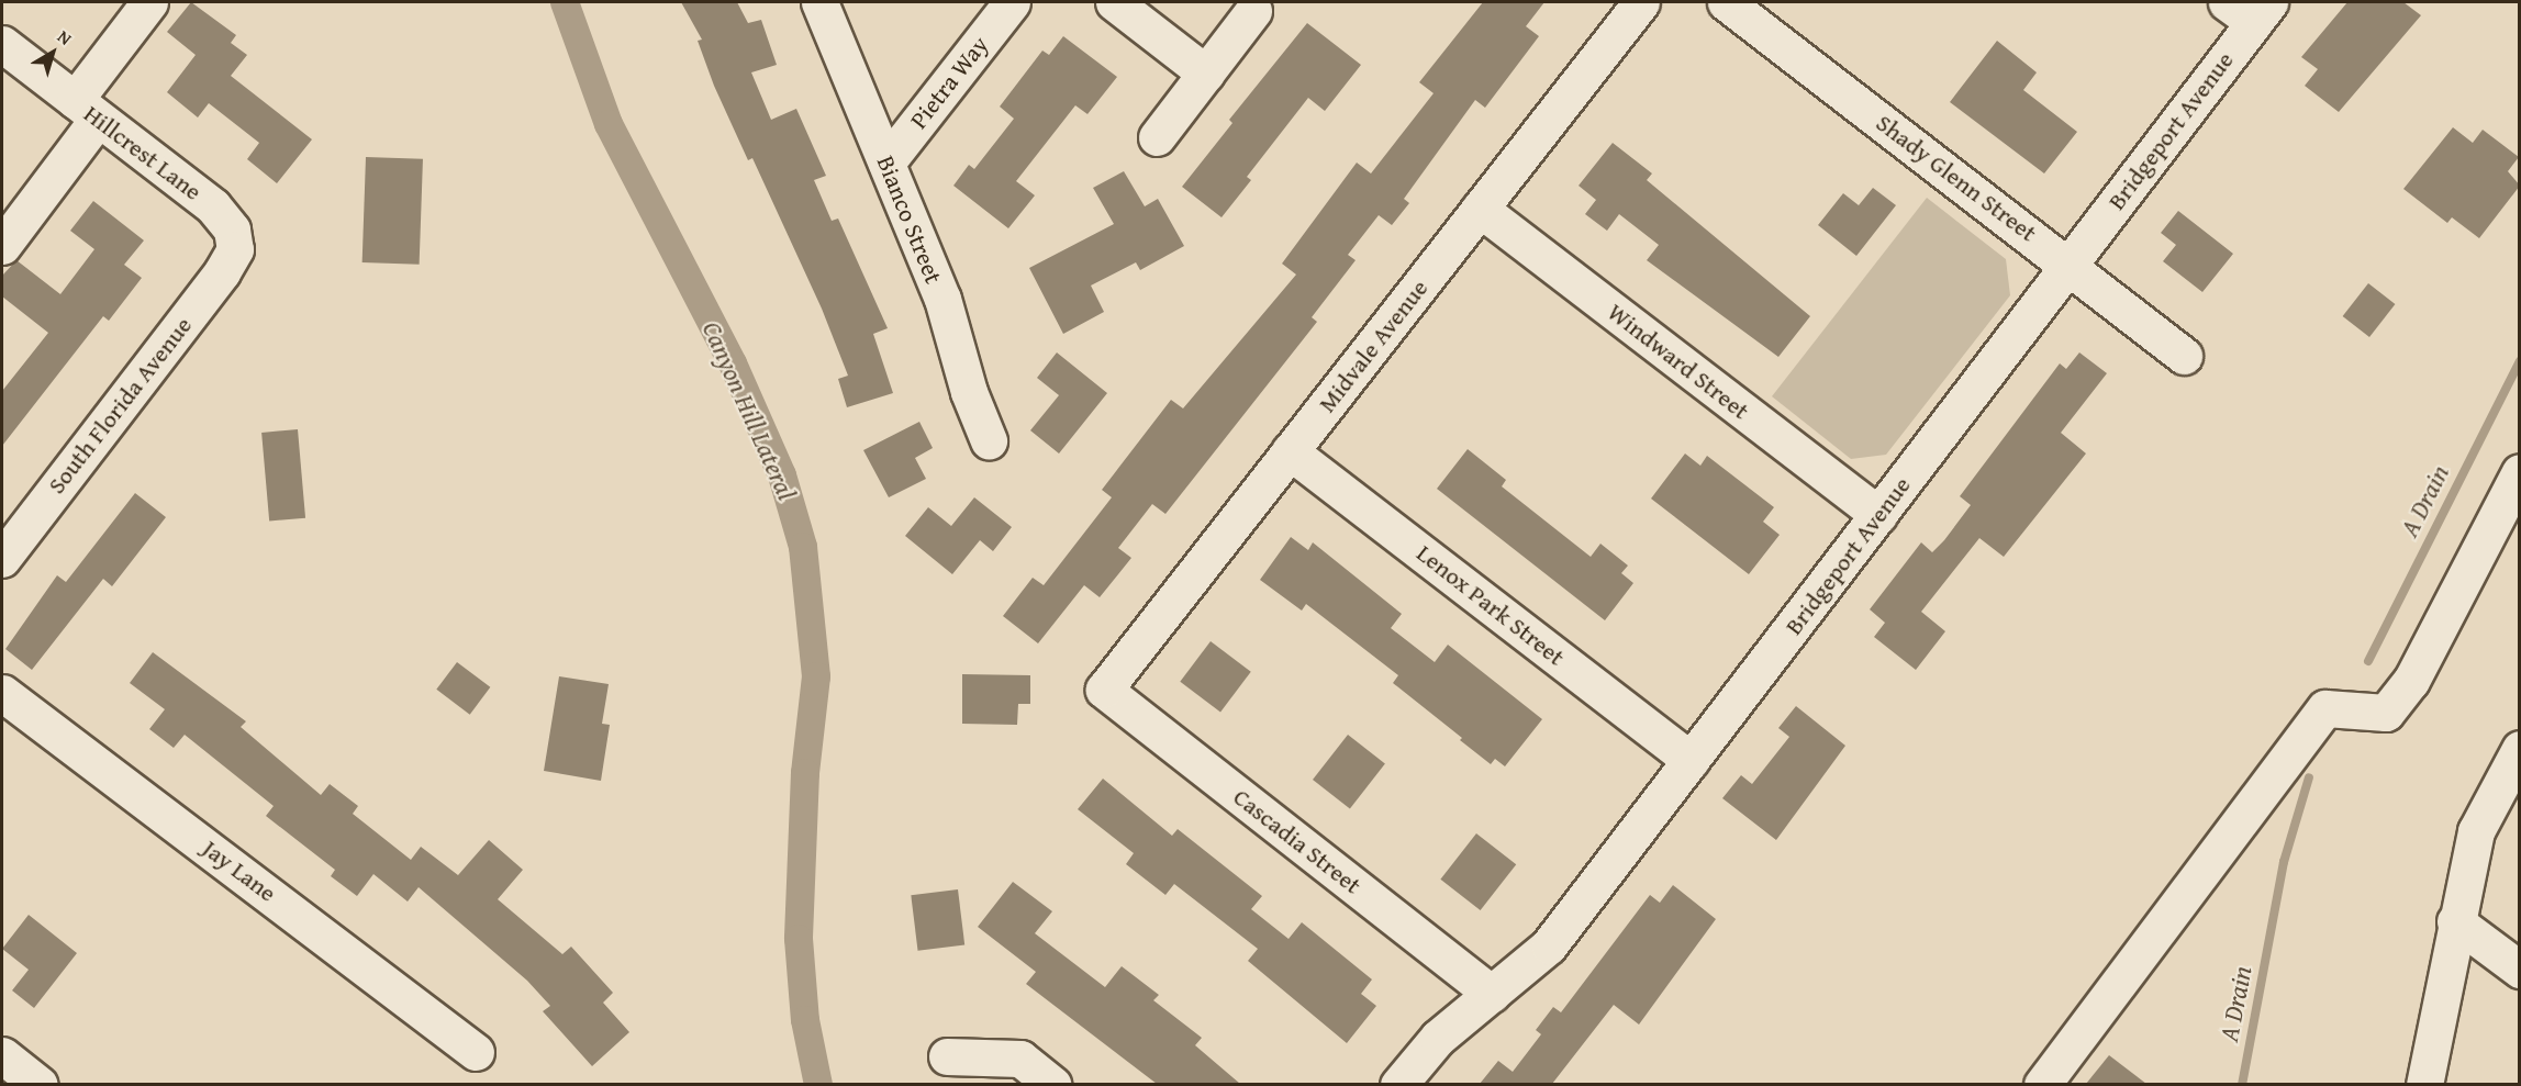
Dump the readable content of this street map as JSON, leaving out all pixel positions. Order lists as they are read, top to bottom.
{
  "streets": {
    "street": [
      "Pietra Way",
      "Bridgeport Avenue",
      "Hillcrest Lane",
      "Shady Glenn Street",
      "Bianco Street",
      "Midvale Avenue",
      "Windward Street",
      "South Florida Avenue",
      "Lenox Park Street",
      "Cascadia Street",
      "Jay Lane"
    ]
  },
  "crossings": [
    ["Pietra Way", "Bianco Street"],
    ["Bridgeport Avenue", "Shady Glenn Street"],
    ["Bridgeport Avenue", "Windward Street"],
    ["Bridgeport Avenue", "Lenox Park Street"],
    ["Bridgeport Avenue", "Cascadia Street"],
    ["Hillcrest Lane", "South Florida Avenue"],
    ["Midvale Avenue", "Windward Street"],
    ["Midvale Avenue", "Lenox Park Street"],
    ["Midvale Avenue", "Cascadia Street"]
  ],
  "water": ["Canyon Hill Lateral", "A Drain"],
  "north": "top right"
}
